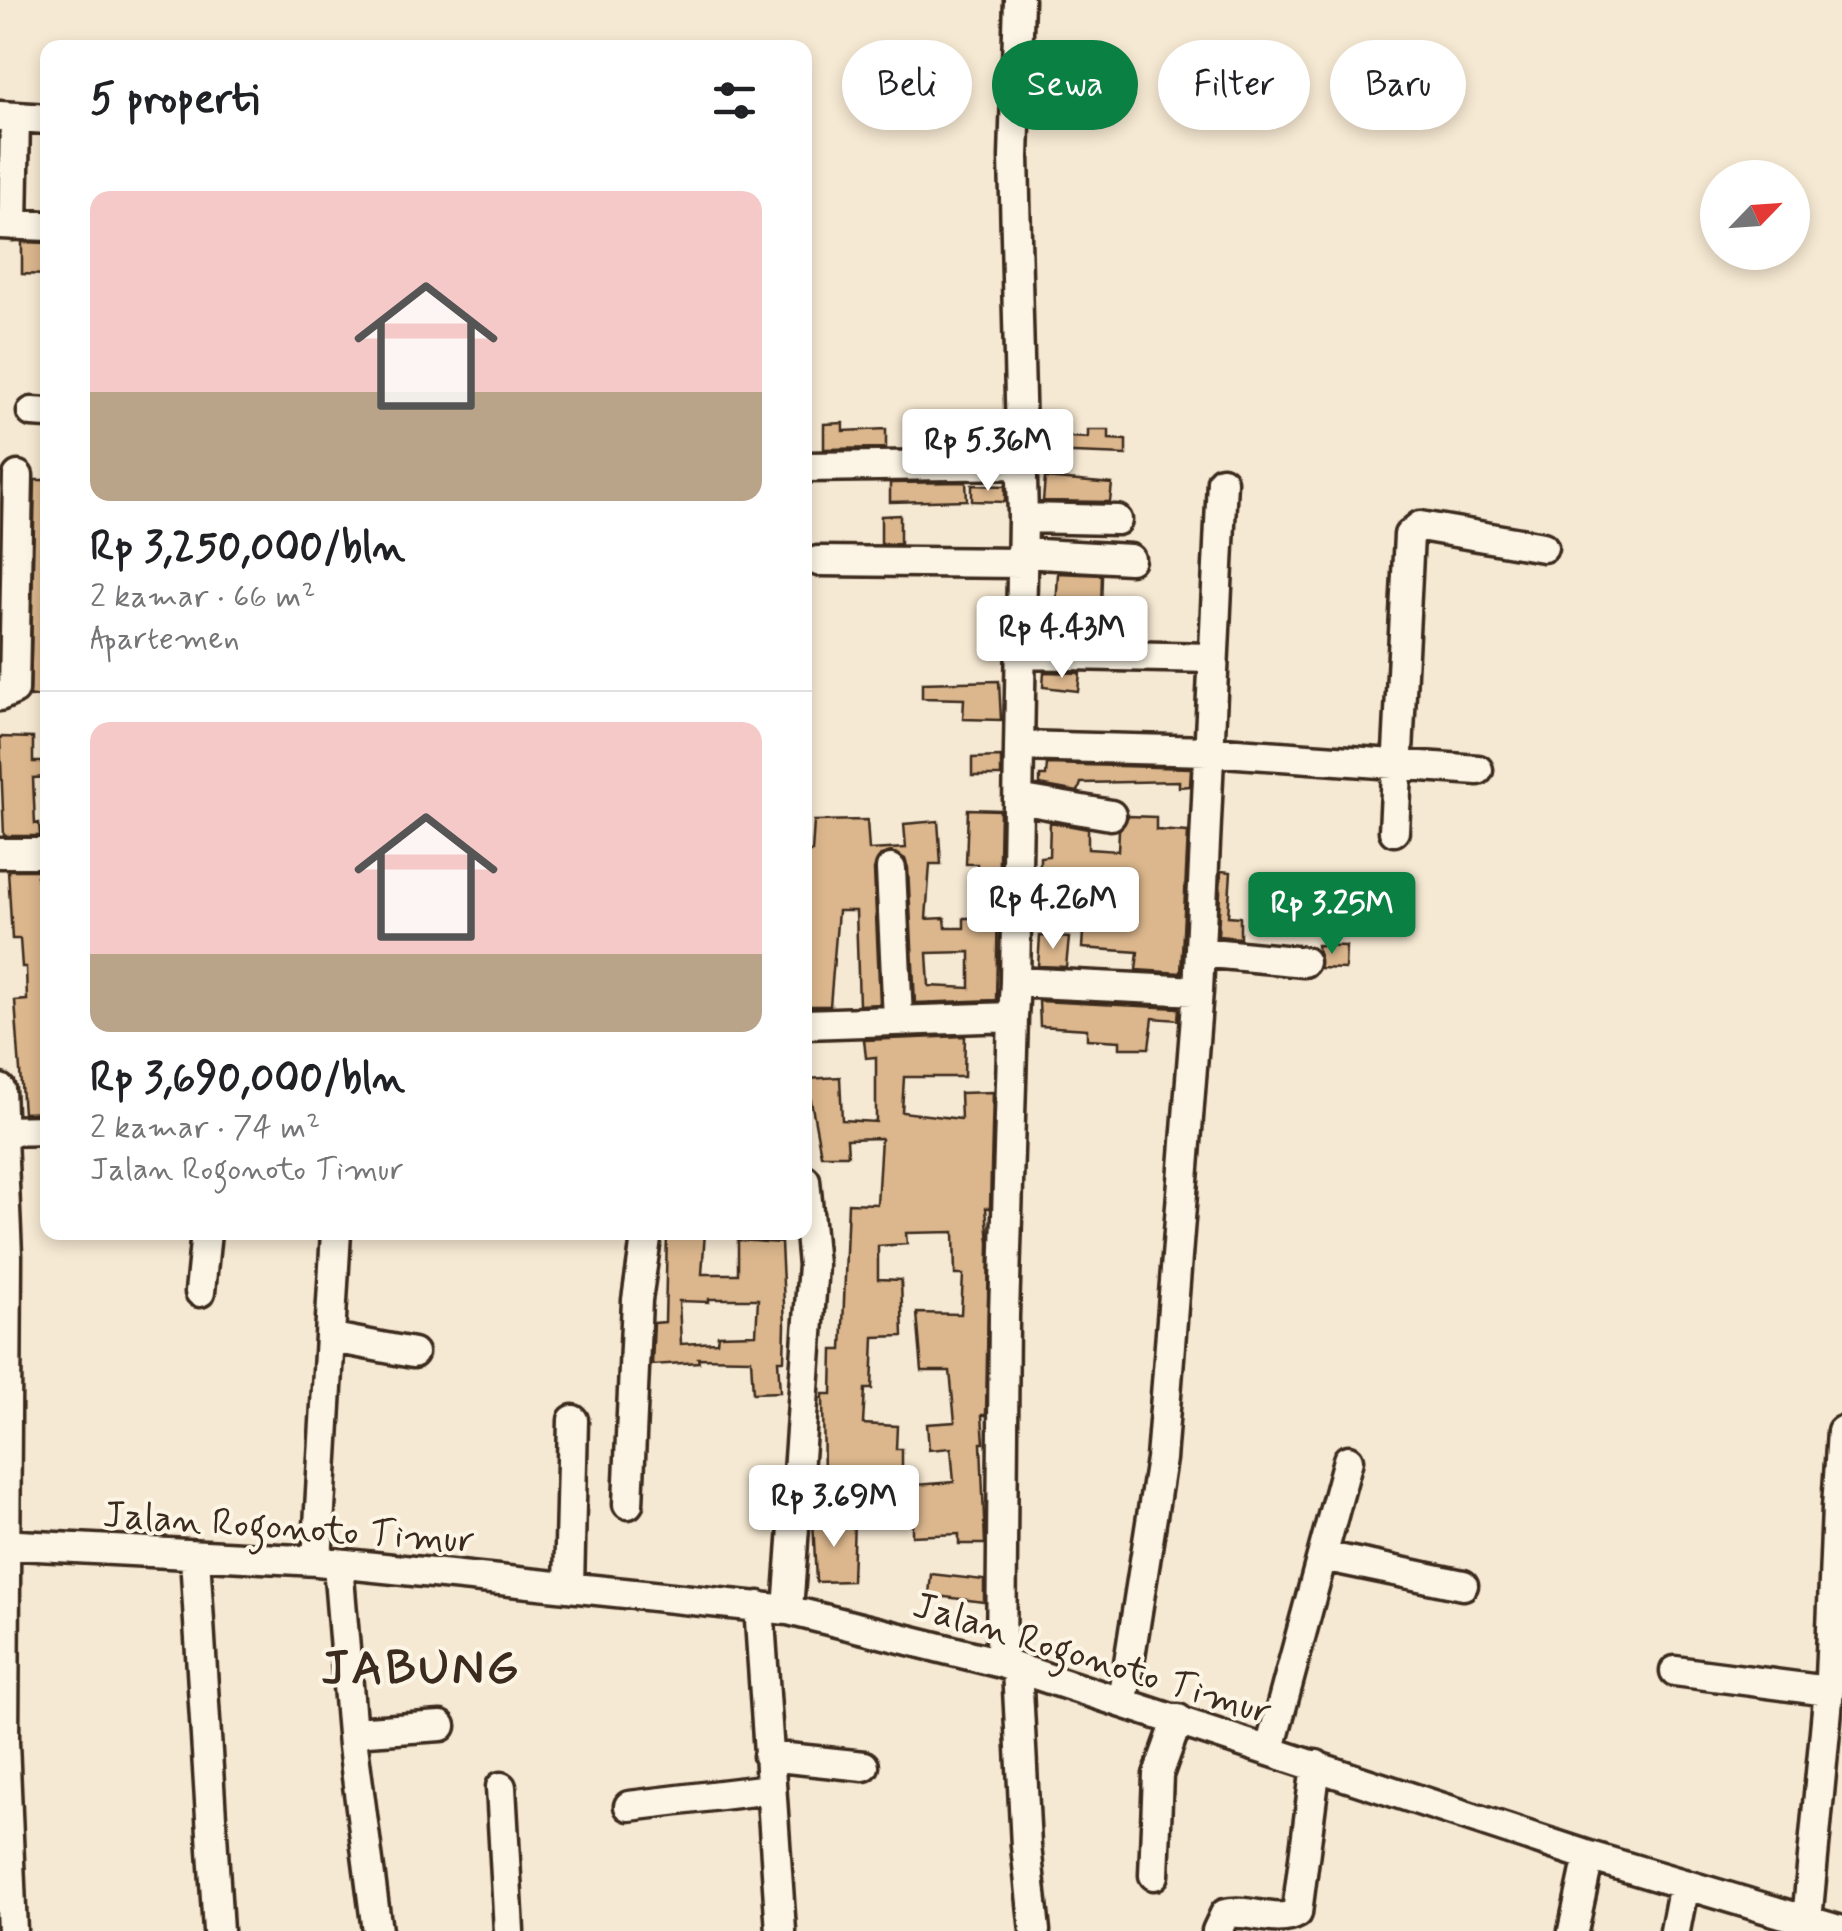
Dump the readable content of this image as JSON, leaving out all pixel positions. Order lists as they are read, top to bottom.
{
  "streets": {
    "street": ["Jalan Rogonoto Timur"]
  },
  "districts": ["JABUNG"],
  "north": "top right",
  "page": {
    "chip": [
      "Beli",
      "Sewa",
      "Filter",
      "Baru"
    ],
    "heading": "5 properti",
    "list": [
      {
        "name": "Rp 3,250,000/bln",
        "note": "2 kamar · 66 m² · Apartemen"
      },
      {
        "name": "Rp 3,690,000/bln",
        "note": "2 kamar · 74 m² · Jalan Rogonoto Timur"
      }
    ],
    "price": [
      "Rp 5.36M",
      "Rp 4.43M",
      "Rp 4.26M",
      "Rp 3.25M",
      "Rp 3.69M"
    ]
  }
}
